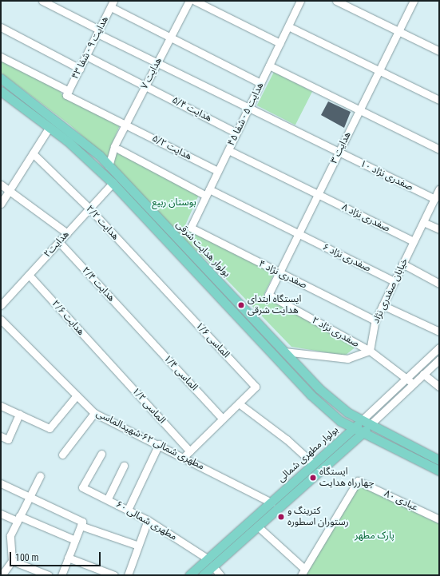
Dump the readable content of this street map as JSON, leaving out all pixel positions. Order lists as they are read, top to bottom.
{
  "streets": {
    "main road": ["بولوار هدایت شرقی", "بولوار مطهری شمالی"],
    "street": [
      "هدایت ۹ - شفا ۴۳",
      "هدایت ۷",
      "هدایت ۵/۴",
      "هدایت ۵ - شفا ۴۵",
      "هدایت ۵/۲",
      "هدایت ۳",
      "صفدری نژاد ۱۰",
      "صفدری نژاد ۸",
      "هدایت ۲/۲",
      "هدایت۲",
      "صفدری نژاد ۶",
      "صفدری نژاد ۴",
      "هدایت ۲/۴",
      "خیابان صفدری نژاد",
      "هدایت ۲/۶",
      "صفدری نژاد ۲",
      "الماسی ۱/۶",
      "الماسی ۱/۴",
      "الماسی ۱/۲",
      "مطهری شمالی ۶۲-شهیدالماسی",
      "عبادی ۸۰",
      "مطهری شمالی ۶۰"
    ]
  },
  "crossings": [
    ["هدایت ۹ - شفا ۴۳", "هدایت ۵/۴"],
    ["هدایت ۹ - شفا ۴۳", "هدایت ۵/۲"],
    ["هدایت ۹ - شفا ۴۳", "صفدری نژاد ۱۰"],
    ["هدایت ۷", "هدایت ۵/۴"],
    ["هدایت ۷", "هدایت ۵/۲"],
    ["هدایت ۷", "صفدری نژاد ۱۰"],
    ["هدایت ۷", "بولوار هدایت شرقی"],
    ["هدایت ۷", "صفدری نژاد ۶"],
    ["هدایت ۵/۴", "هدایت ۵ - شفا ۴۵"],
    ["هدایت ۵ - شفا ۴۵", "هدایت ۵/۲"],
    ["هدایت ۵ - شفا ۴۵", "صفدری نژاد ۱۰"],
    ["هدایت ۵ - شفا ۴۵", "صفدری نژاد ۸"],
    ["هدایت ۵ - شفا ۴۵", "صفدری نژاد ۶"],
    ["هدایت ۵ - شفا ۴۵", "صفدری نژاد ۴"],
    ["هدایت ۳", "صفدری نژاد ۱۰"],
    ["هدایت ۳", "صفدری نژاد ۸"],
    ["هدایت ۳", "صفدری نژاد ۶"],
    ["هدایت ۳", "صفدری نژاد ۴"],
    ["هدایت ۳", "صفدری نژاد ۲"],
    ["صفدری نژاد ۱۰", "خیابان صفدری نژاد"],
    ["صفدری نژاد ۸", "خیابان صفدری نژاد"],
    ["هدایت ۲/۲", "هدایت۲"],
    ["هدایت ۲/۲", "الماسی ۱/۶"],
    ["هدایت۲", "هدایت ۲/۴"],
    ["هدایت۲", "هدایت ۲/۶"],
    ["بولوار هدایت شرقی", "بولوار مطهری شمالی"],
    ["صفدری نژاد ۶", "خیابان صفدری نژاد"],
    ["صفدری نژاد ۴", "خیابان صفدری نژاد"],
    ["هدایت ۲/۴", "الماسی ۱/۴"],
    ["خیابان صفدری نژاد", "صفدری نژاد ۲"],
    ["هدایت ۲/۶", "الماسی ۱/۲"],
    ["صفدری نژاد ۲", "بولوار مطهری شمالی"],
    ["مطهری شمالی ۶۲-شهیدالماسی", "بولوار مطهری شمالی"],
    ["بولوار مطهری شمالی", "مطهری شمالی ۶۰"]
  ],
  "parks": ["بوستان ربیع", "پارک مطهر"],
  "places": ["ایستگاه ابتدای هدایت شرقی", "ایستگاه چهارراه هدایت", "کترینگ و رستوران اسطوره"],
  "scale_bar": "100 m"
}
